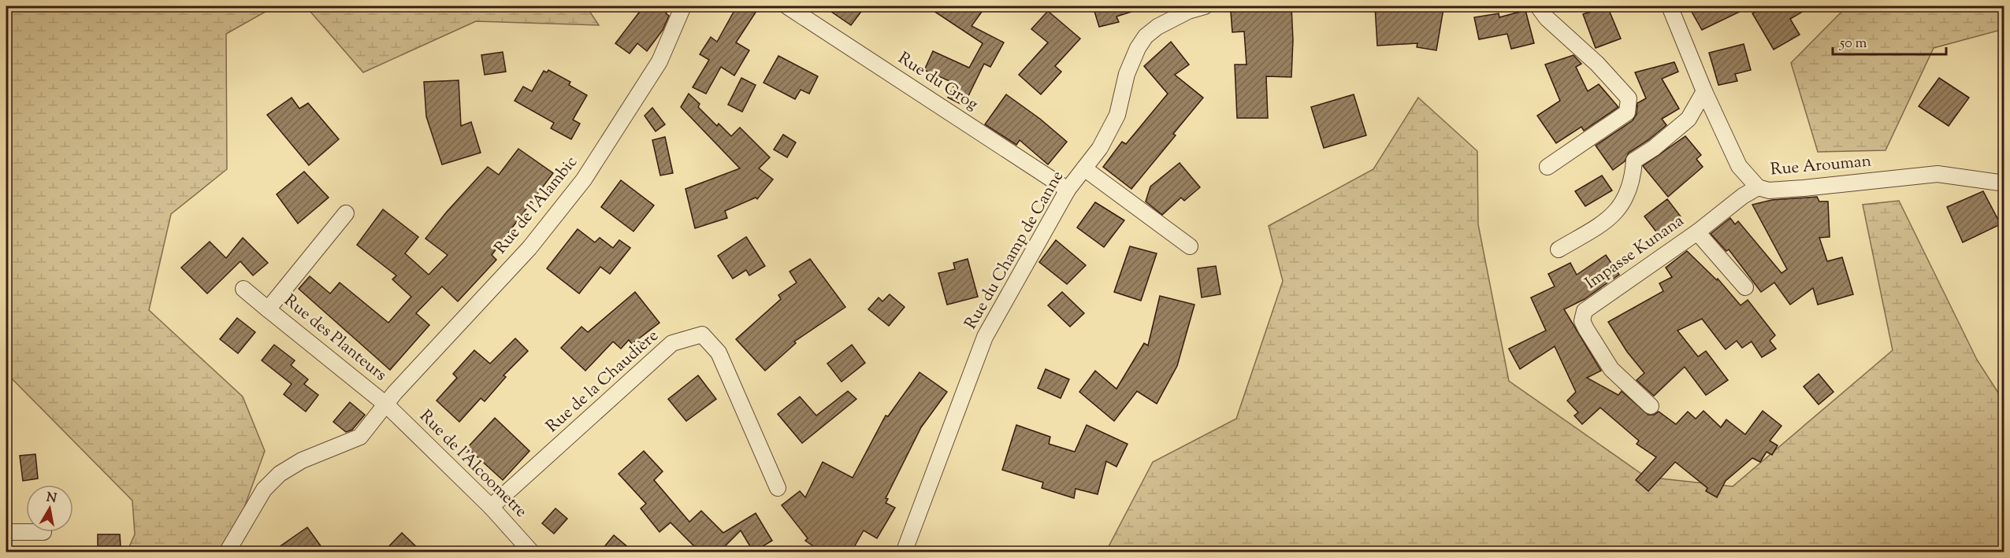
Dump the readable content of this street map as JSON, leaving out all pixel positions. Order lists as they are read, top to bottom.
{
  "streets": {
    "street": [
      "Rue du Grog",
      "Rue Arouman",
      "Rue de l'Alambic",
      "Rue du Champ de Canne",
      "Impasse Kunana",
      "Rue des Planteurs",
      "Rue de la Chaudière",
      "Rue de l'Alcoometre"
    ]
  },
  "crossings": [
    ["Rue du Grog", "Rue du Champ de Canne"],
    ["Rue Arouman", "Impasse Kunana"],
    ["Rue de l'Alambic", "Rue des Planteurs"],
    ["Rue de l'Alambic", "Rue de l'Alcoometre"],
    ["Rue des Planteurs", "Rue de l'Alcoometre"],
    ["Rue de la Chaudière", "Rue de l'Alcoometre"]
  ],
  "scale_bar": "50 m",
  "north": "top"
}
